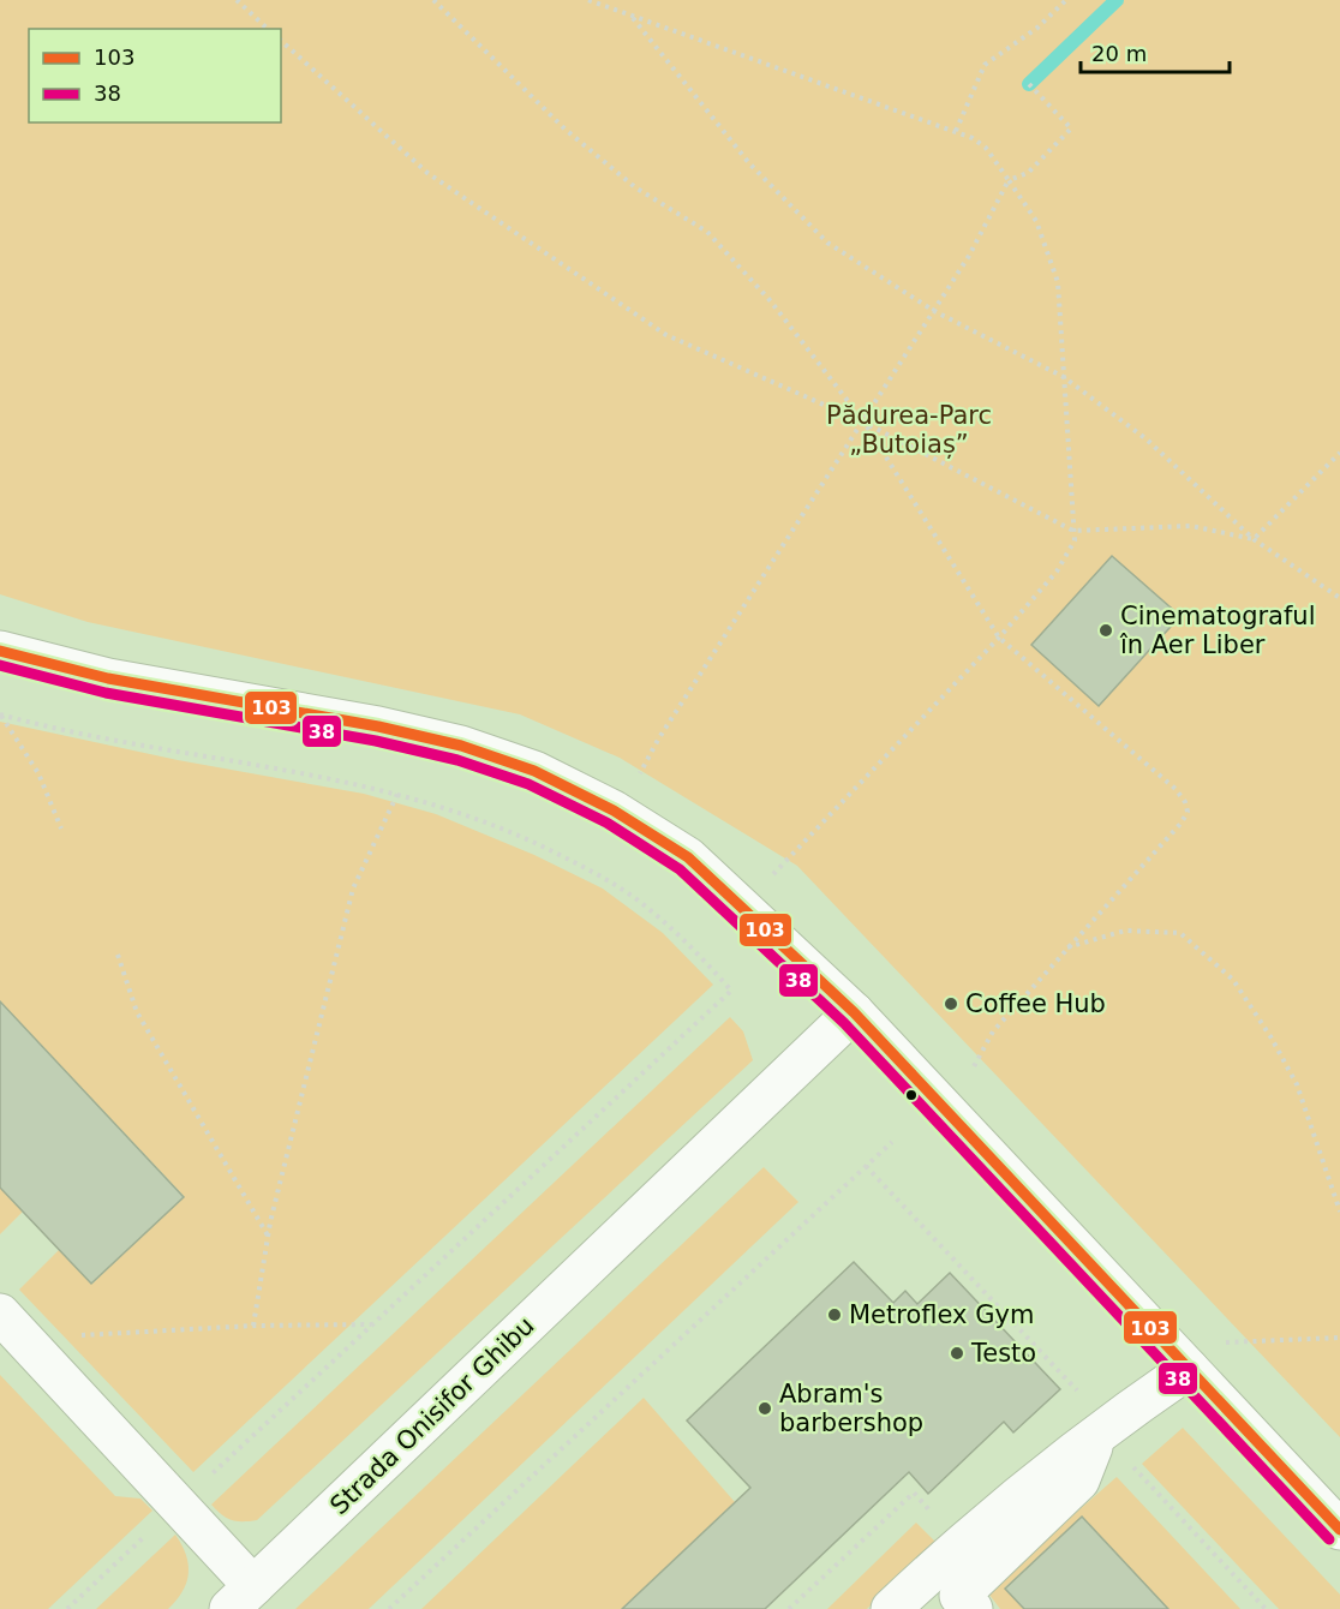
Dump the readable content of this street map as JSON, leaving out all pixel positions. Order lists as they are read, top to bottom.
{
  "streets": {
    "main road": ["Strada Onisifor Ghibu"]
  },
  "parks": ["Pădurea-Parc „Butoiaș”"],
  "places": [
    "Cinematograful în Aer Liber",
    "Coffee Hub",
    "Metroflex Gym",
    "Testo",
    "Abram's barbershop"
  ],
  "lines": ["transit line 103", "transit line 38"],
  "legend": ["103", "38"],
  "scale_bar": "20 m"
}
